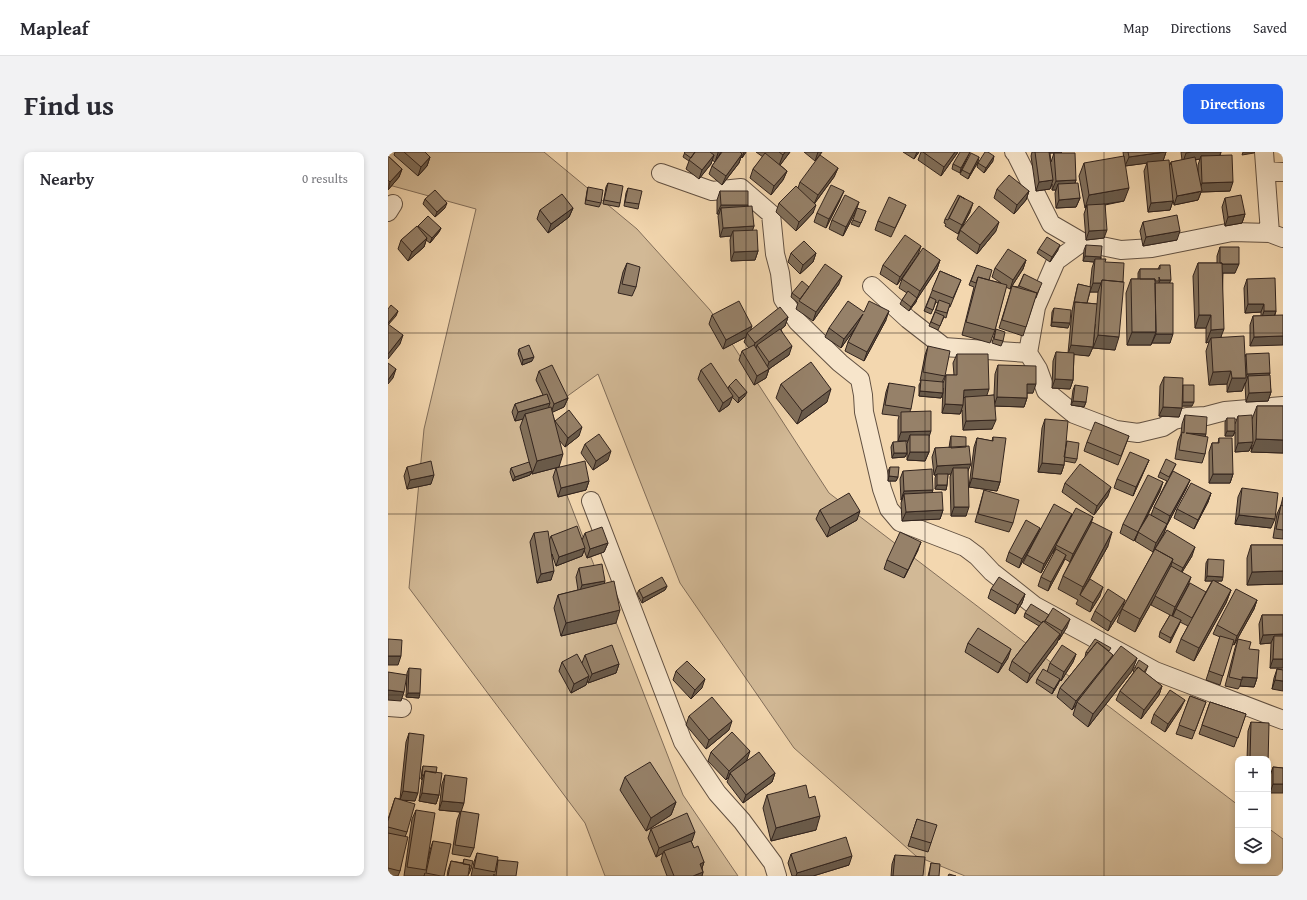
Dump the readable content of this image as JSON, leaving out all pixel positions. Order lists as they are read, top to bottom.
{
  "page": {
    "header": "Mapleaf",
    "nav": ["Map", "Directions", "Saved"],
    "title": "Find us",
    "buttons": "Directions",
    "heading": ["Nearby", "0 results"],
    "map_buttons": ["+", "−"]
  }
}
